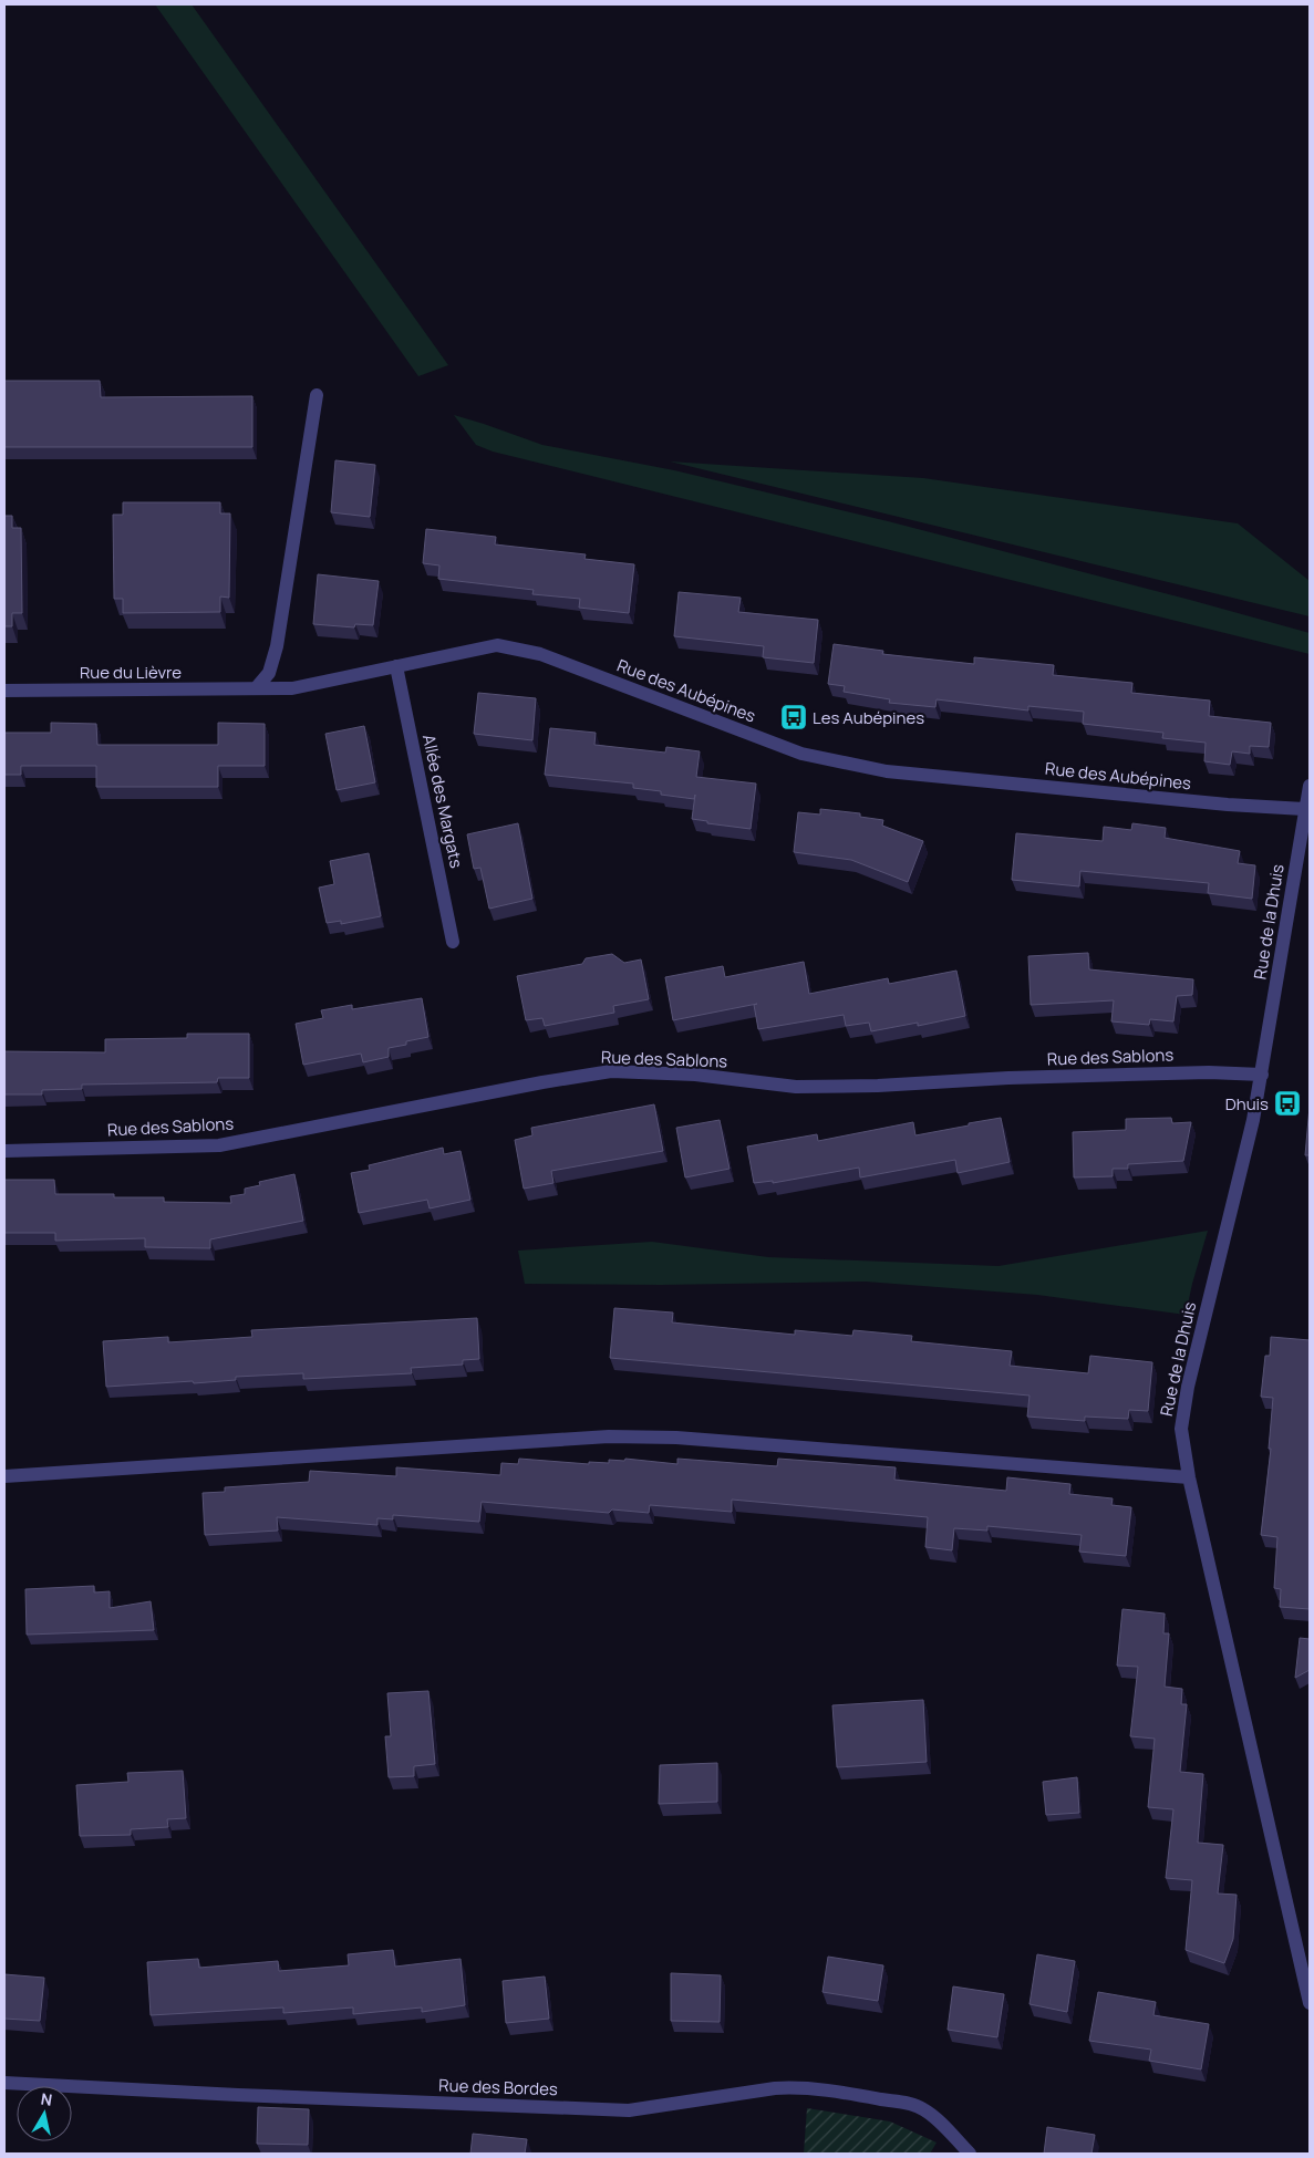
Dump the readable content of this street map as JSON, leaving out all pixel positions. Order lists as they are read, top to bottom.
{
  "streets": {
    "street": [
      "Rue du Lièvre",
      "Rue des Aubépines",
      "Allée des Margats",
      "Rue de la Dhuis",
      "Rue des Sablons",
      "Rue des Bordes"
    ]
  },
  "crossings": [
    ["Rue du Lièvre", "Rue des Aubépines"],
    ["Rue des Aubépines", "Allée des Margats"],
    ["Rue des Aubépines", "Rue de la Dhuis"],
    ["Rue de la Dhuis", "Rue des Sablons"]
  ],
  "places": {
    "bus stop": ["Les Aubépines", "Dhuis"]
  },
  "north": "top"
}
